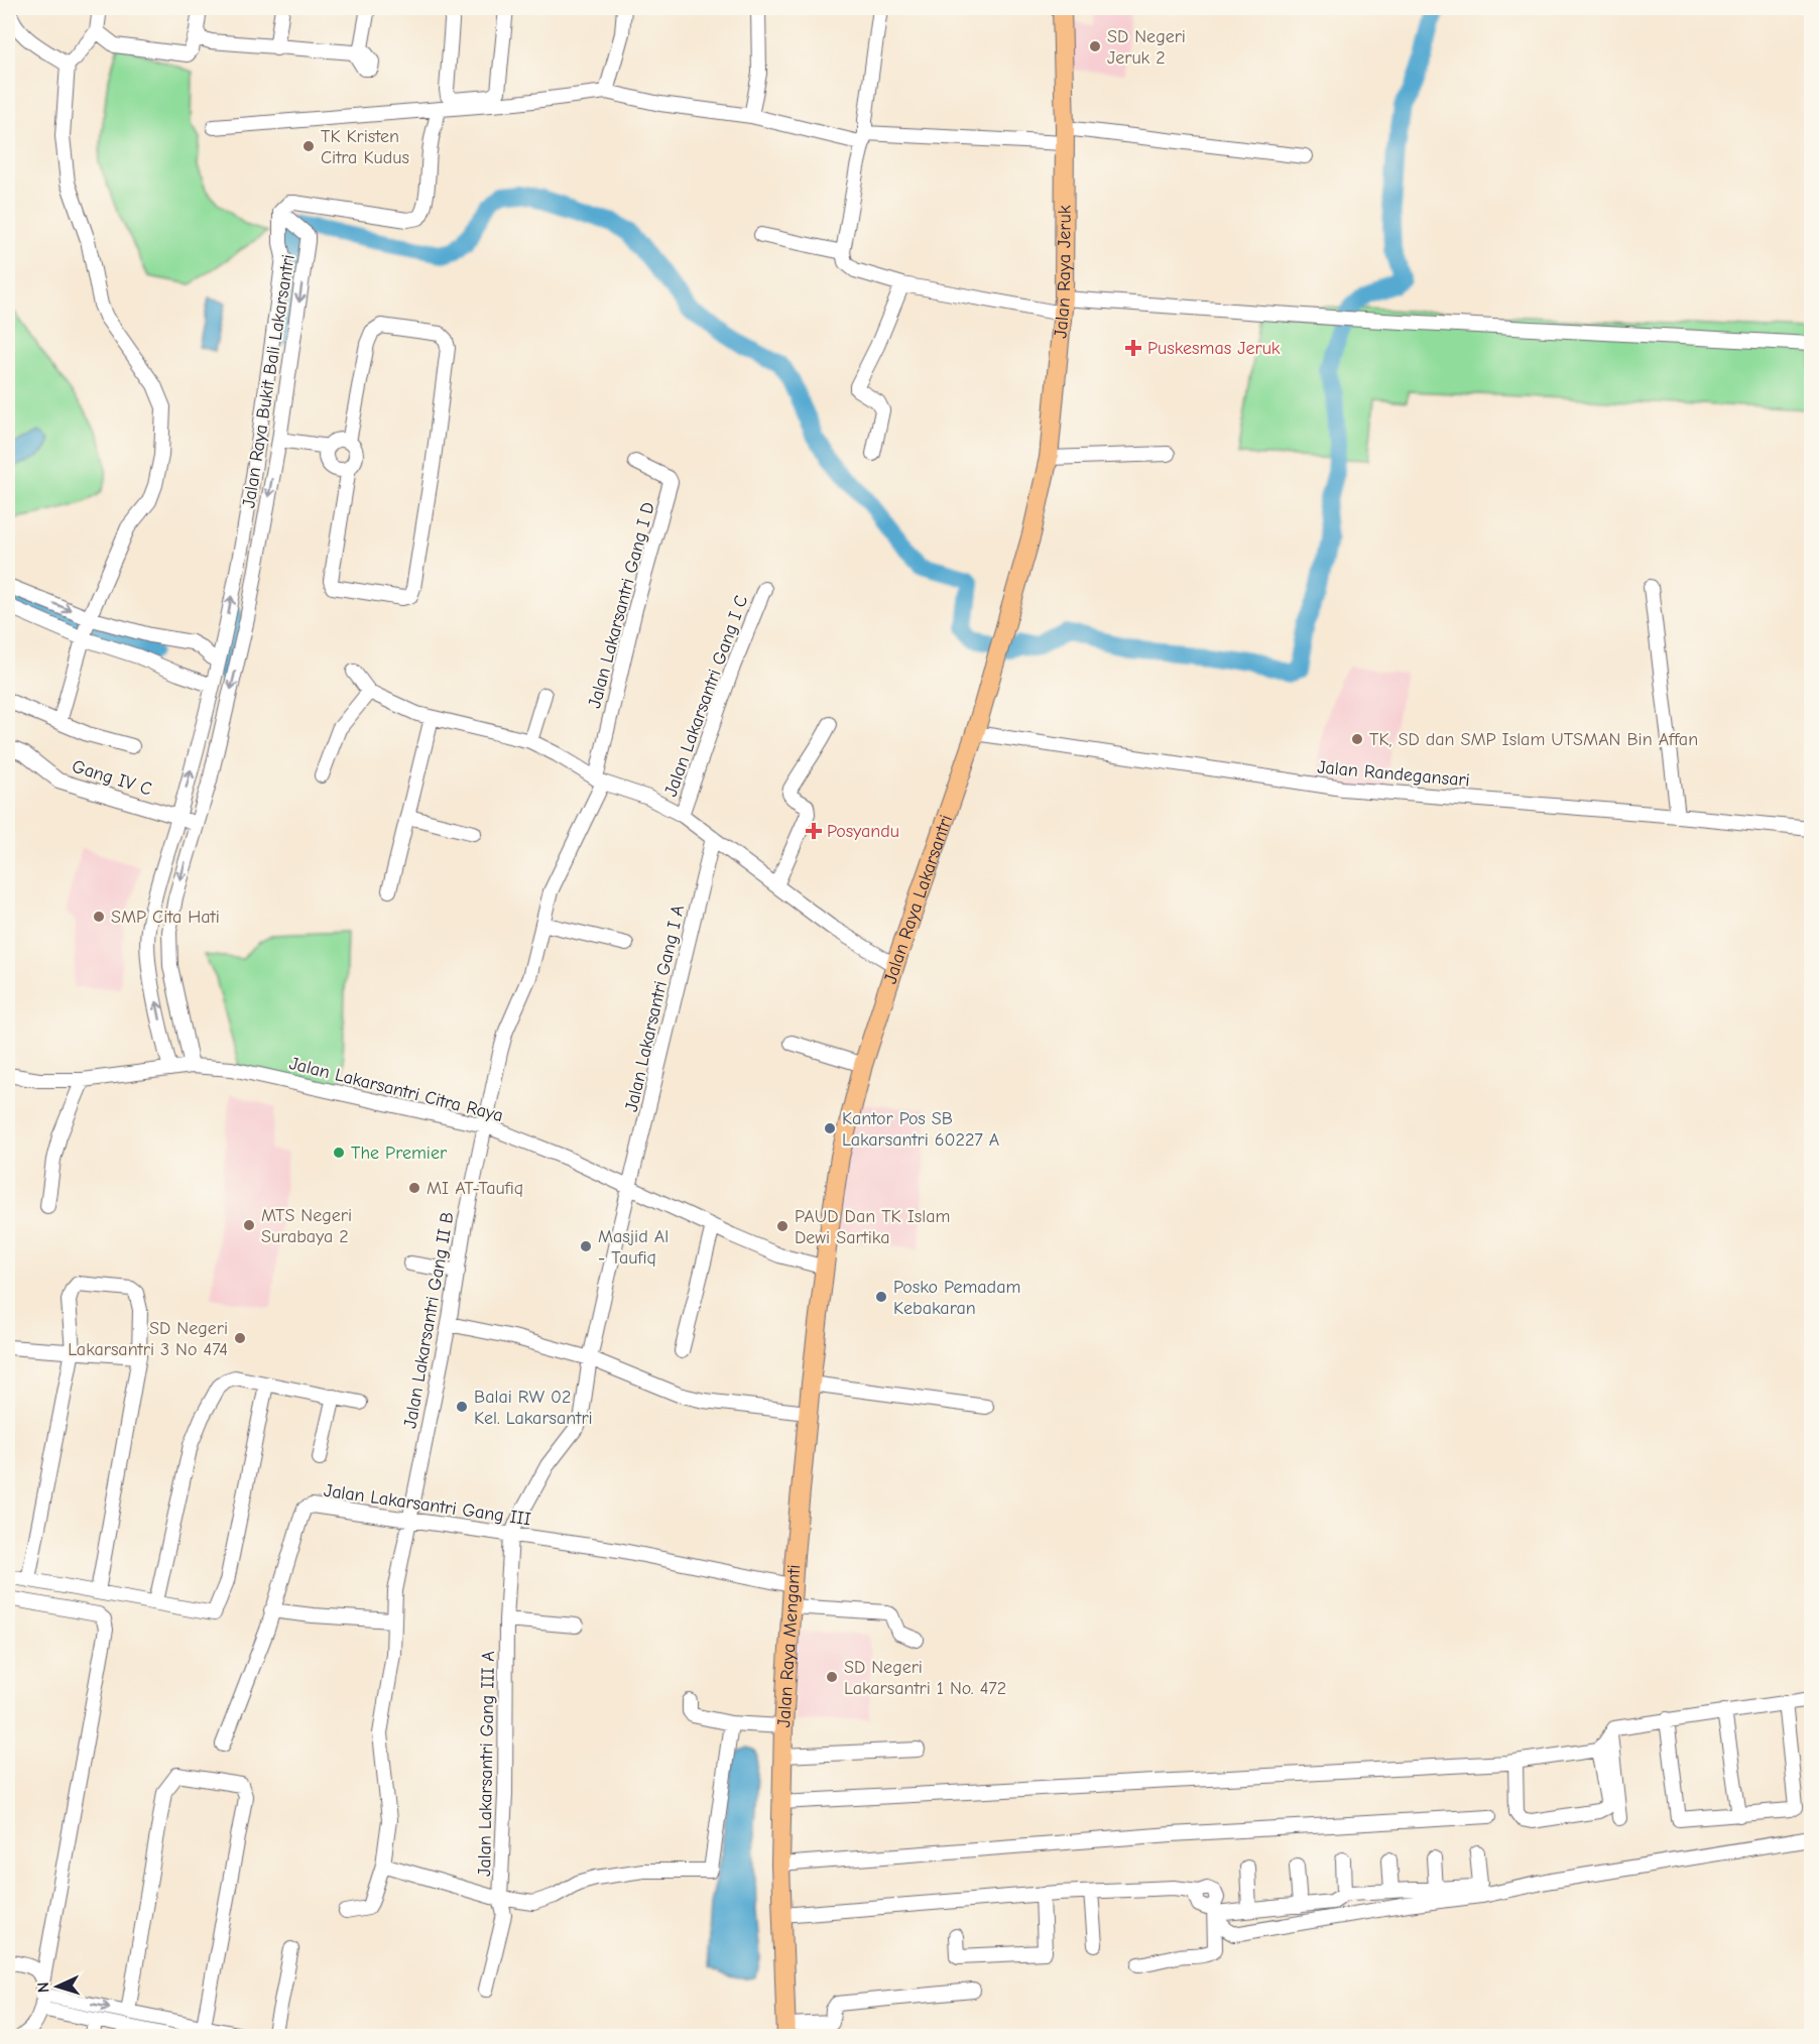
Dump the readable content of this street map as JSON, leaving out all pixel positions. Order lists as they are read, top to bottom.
{
  "streets": {
    "main road": ["Jalan Raya Jeruk", "Jalan Raya Lakarsantri", "Jalan Raya Menganti"],
    "street": [
      "Jalan Raya Bukit Bali Lakarsantri",
      "Jalan Lakarsantri Gang I D",
      "Jalan Lakarsantri Gang I C",
      "Jalan Randegansari",
      "Gang IV C",
      "Jalan Lakarsantri Gang I A",
      "Jalan Lakarsantri Citra Raya",
      "Jalan Lakarsantri Gang II B",
      "Jalan Lakarsantri Gang III",
      "Jalan Lakarsantri Gang III A"
    ]
  },
  "crossings": [
    ["Jalan Raya Jeruk", "Jalan Raya Lakarsantri"],
    ["Jalan Raya Bukit Bali Lakarsantri", "Gang IV C"],
    ["Jalan Raya Bukit Bali Lakarsantri", "Jalan Lakarsantri Citra Raya"],
    ["Jalan Lakarsantri Gang I D", "Jalan Lakarsantri Gang I C"],
    ["Jalan Lakarsantri Gang I D", "Jalan Lakarsantri Gang II B"],
    ["Jalan Lakarsantri Gang I C", "Jalan Raya Lakarsantri"],
    ["Jalan Lakarsantri Gang I C", "Jalan Lakarsantri Gang I A"],
    ["Jalan Lakarsantri Gang I C", "Jalan Lakarsantri Gang II B"],
    ["Jalan Randegansari", "Jalan Raya Lakarsantri"],
    ["Jalan Raya Lakarsantri", "Jalan Lakarsantri Citra Raya"],
    ["Jalan Raya Lakarsantri", "Jalan Raya Menganti"],
    ["Jalan Lakarsantri Gang I A", "Jalan Lakarsantri Citra Raya"],
    ["Jalan Lakarsantri Gang I A", "Jalan Lakarsantri Gang III"],
    ["Jalan Lakarsantri Gang I A", "Jalan Lakarsantri Gang III A"],
    ["Jalan Lakarsantri Citra Raya", "Jalan Lakarsantri Gang II B"],
    ["Jalan Lakarsantri Citra Raya", "Jalan Raya Menganti"],
    ["Jalan Lakarsantri Gang II B", "Jalan Lakarsantri Gang III"],
    ["Jalan Lakarsantri Gang III", "Jalan Raya Menganti"],
    ["Jalan Lakarsantri Gang III", "Jalan Lakarsantri Gang III A"]
  ],
  "places": {
    "other": [
      "SD Negeri Jeruk 2",
      "TK Kristen Citra Kudus",
      "TK, SD dan SMP Islam UTSMAN Bin Affan",
      "SMP Cita Hati",
      "Kantor Pos SB Lakarsantri 60227 A",
      "The Premier",
      "MI AT-Taufiq",
      "MTS Negeri Surabaya 2",
      "PAUD Dan TK Islam Dewi Sartika",
      "Masjid Al - Taufiq",
      "Posko Pemadam Kebakaran",
      "SD Negeri Lakarsantri 3 No 474",
      "Balai RW 02 Kel. Lakarsantri",
      "SD Negeri Lakarsantri 1 No. 472"
    ],
    "health": ["Puskesmas Jeruk", "Posyandu"]
  },
  "north": "left"
}
